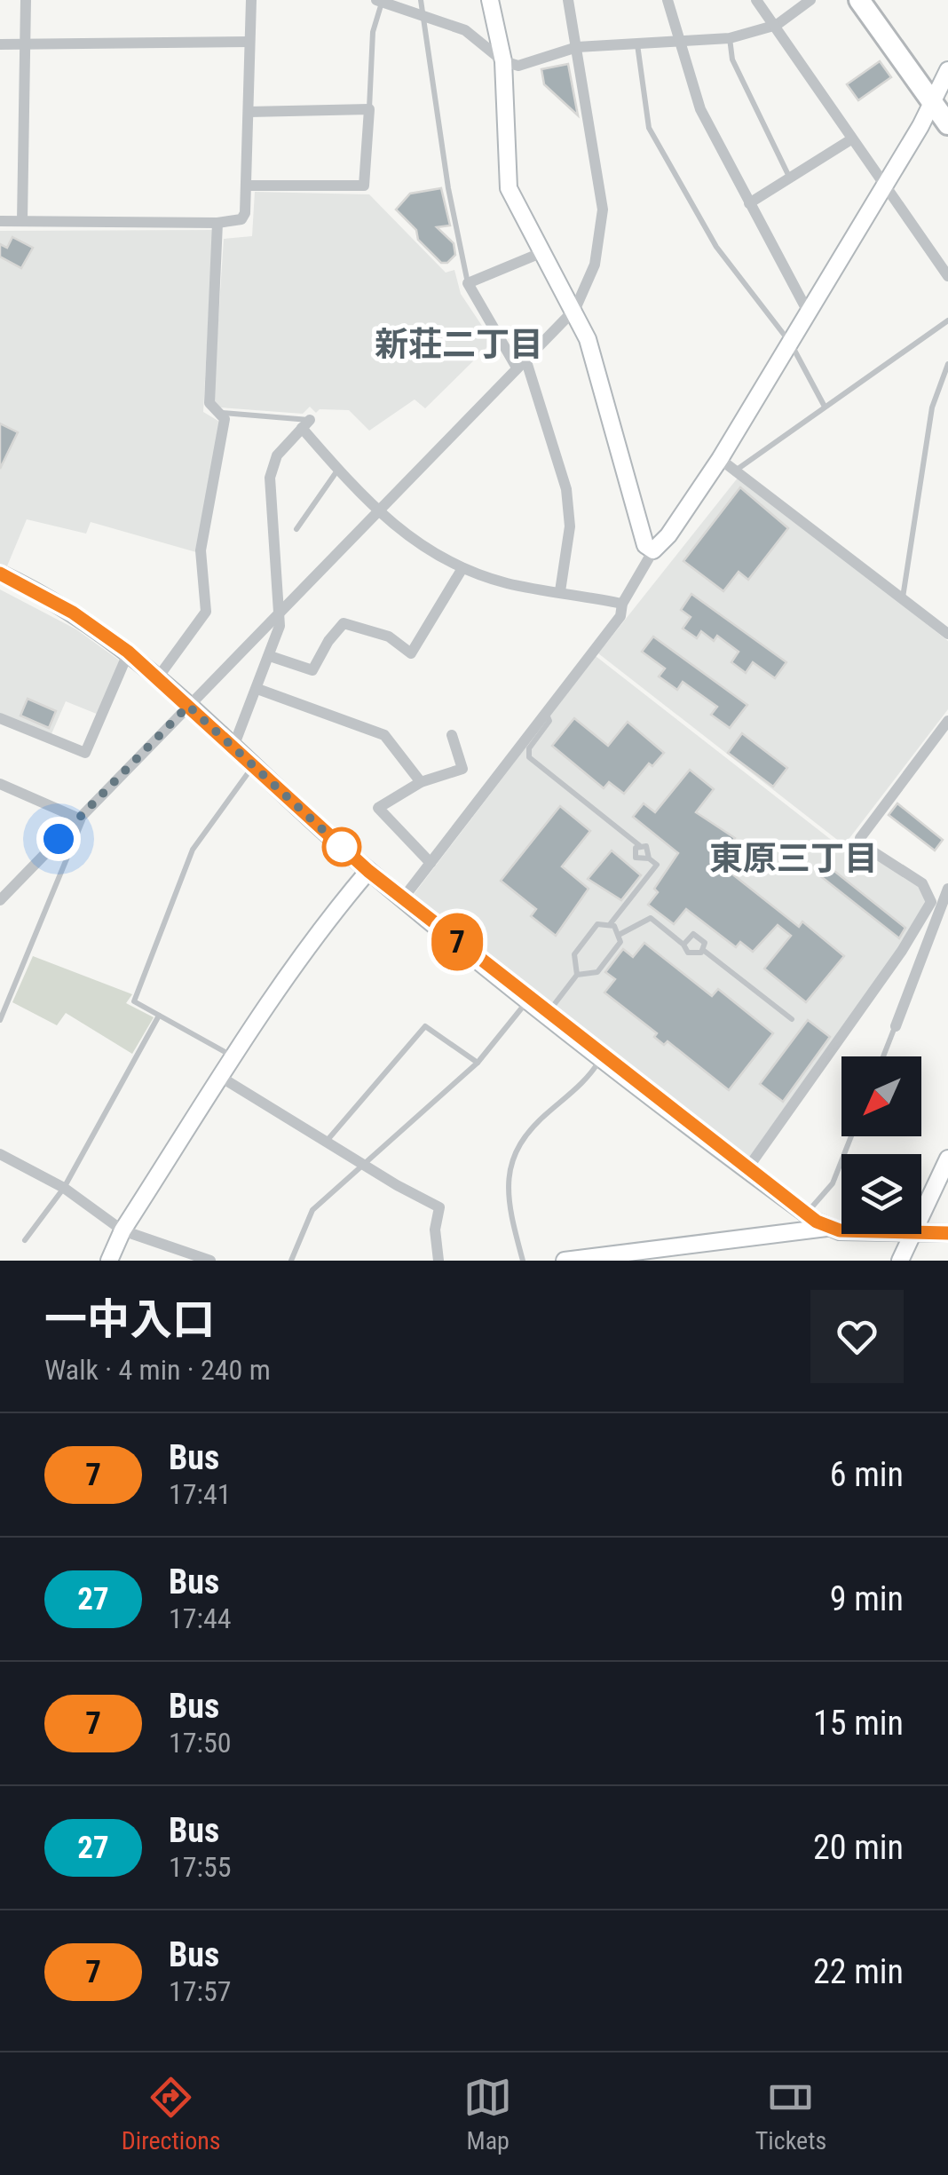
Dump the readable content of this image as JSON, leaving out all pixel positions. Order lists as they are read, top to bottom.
{
  "districts": ["新荘二丁目", "東原三丁目"],
  "lines": ["bus line 7"],
  "north": "bottom left",
  "page": {
    "on_map": "7",
    "heading": ["一中入口", "Walk · 4 min · 240 m"],
    "list": [
      {
        "mark": "7",
        "name": "Bus",
        "note": "17:41",
        "value": "6 min"
      },
      {
        "mark": "27",
        "name": "Bus",
        "note": "17:44",
        "value": "9 min"
      },
      {
        "mark": "7",
        "name": "Bus",
        "note": "17:50",
        "value": "15 min"
      },
      {
        "mark": "27",
        "name": "Bus",
        "note": "17:55",
        "value": "20 min"
      },
      {
        "mark": "7",
        "name": "Bus",
        "note": "17:57",
        "value": "22 min"
      }
    ],
    "tabs": ["Directions", "Map", "Tickets"]
  }
}
